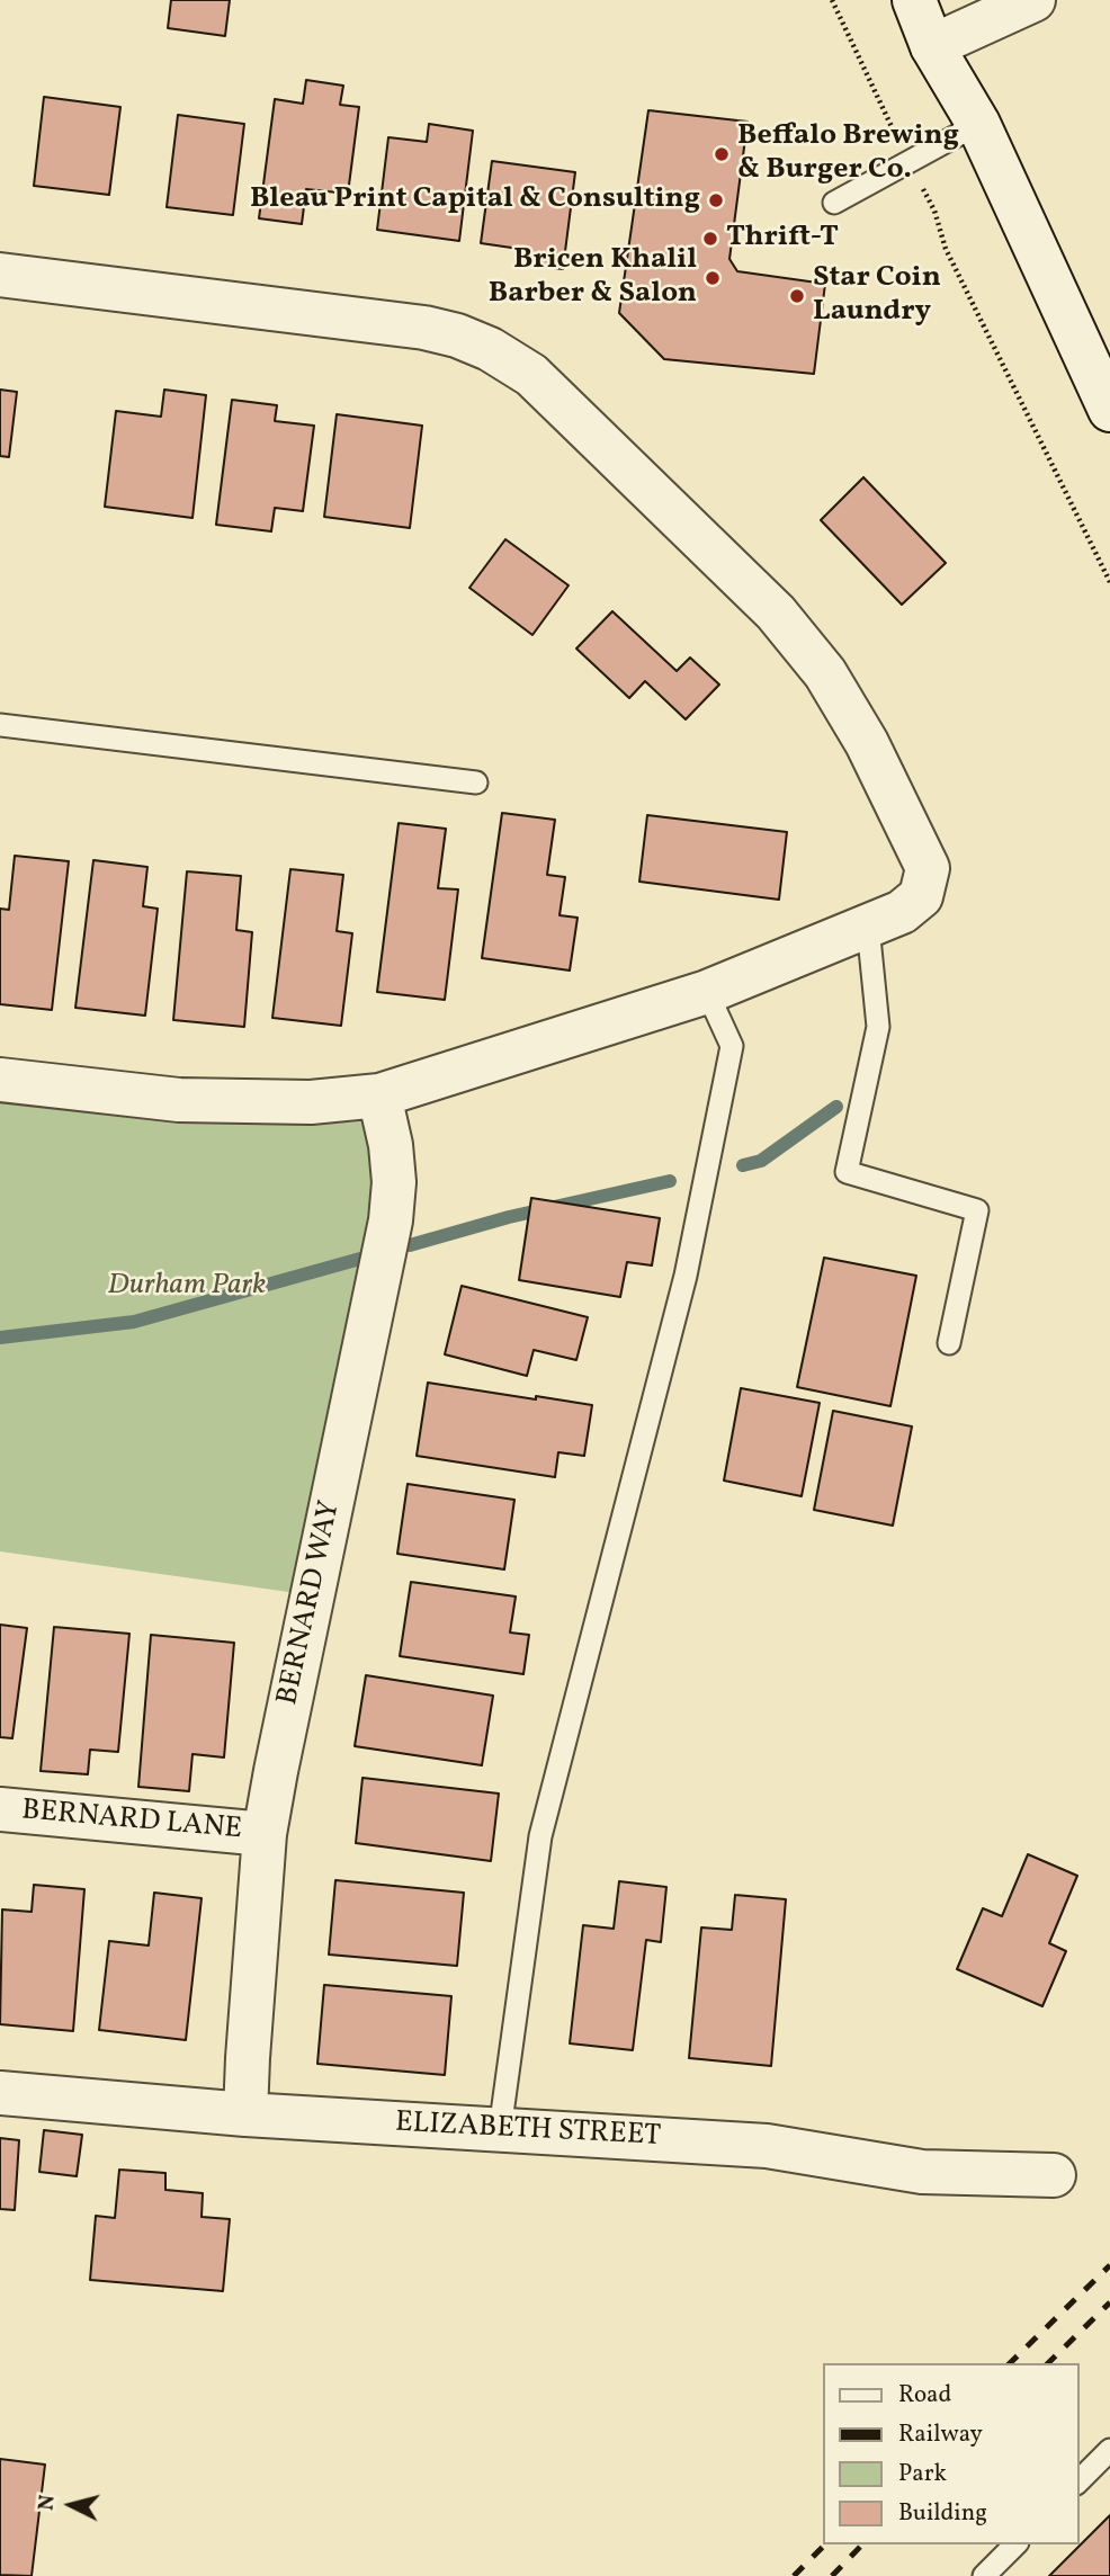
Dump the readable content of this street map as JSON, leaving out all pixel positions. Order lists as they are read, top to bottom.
{
  "streets": {
    "street": ["BERNARD WAY", "BERNARD LANE", "ELIZABETH STREET"]
  },
  "crossings": [
    ["BERNARD WAY", "BERNARD LANE"],
    ["BERNARD WAY", "ELIZABETH STREET"]
  ],
  "parks": ["Durham Park"],
  "places": [
    "Beffalo Brewing & Burger Co.",
    "Bleau Print Capital & Consulting",
    "Thrift-T",
    "Bricen Khalil Barber & Salon",
    "Star Coin Laundry"
  ],
  "legend": [
    "Road",
    "Railway",
    "Park",
    "Building"
  ],
  "north": "left"
}
